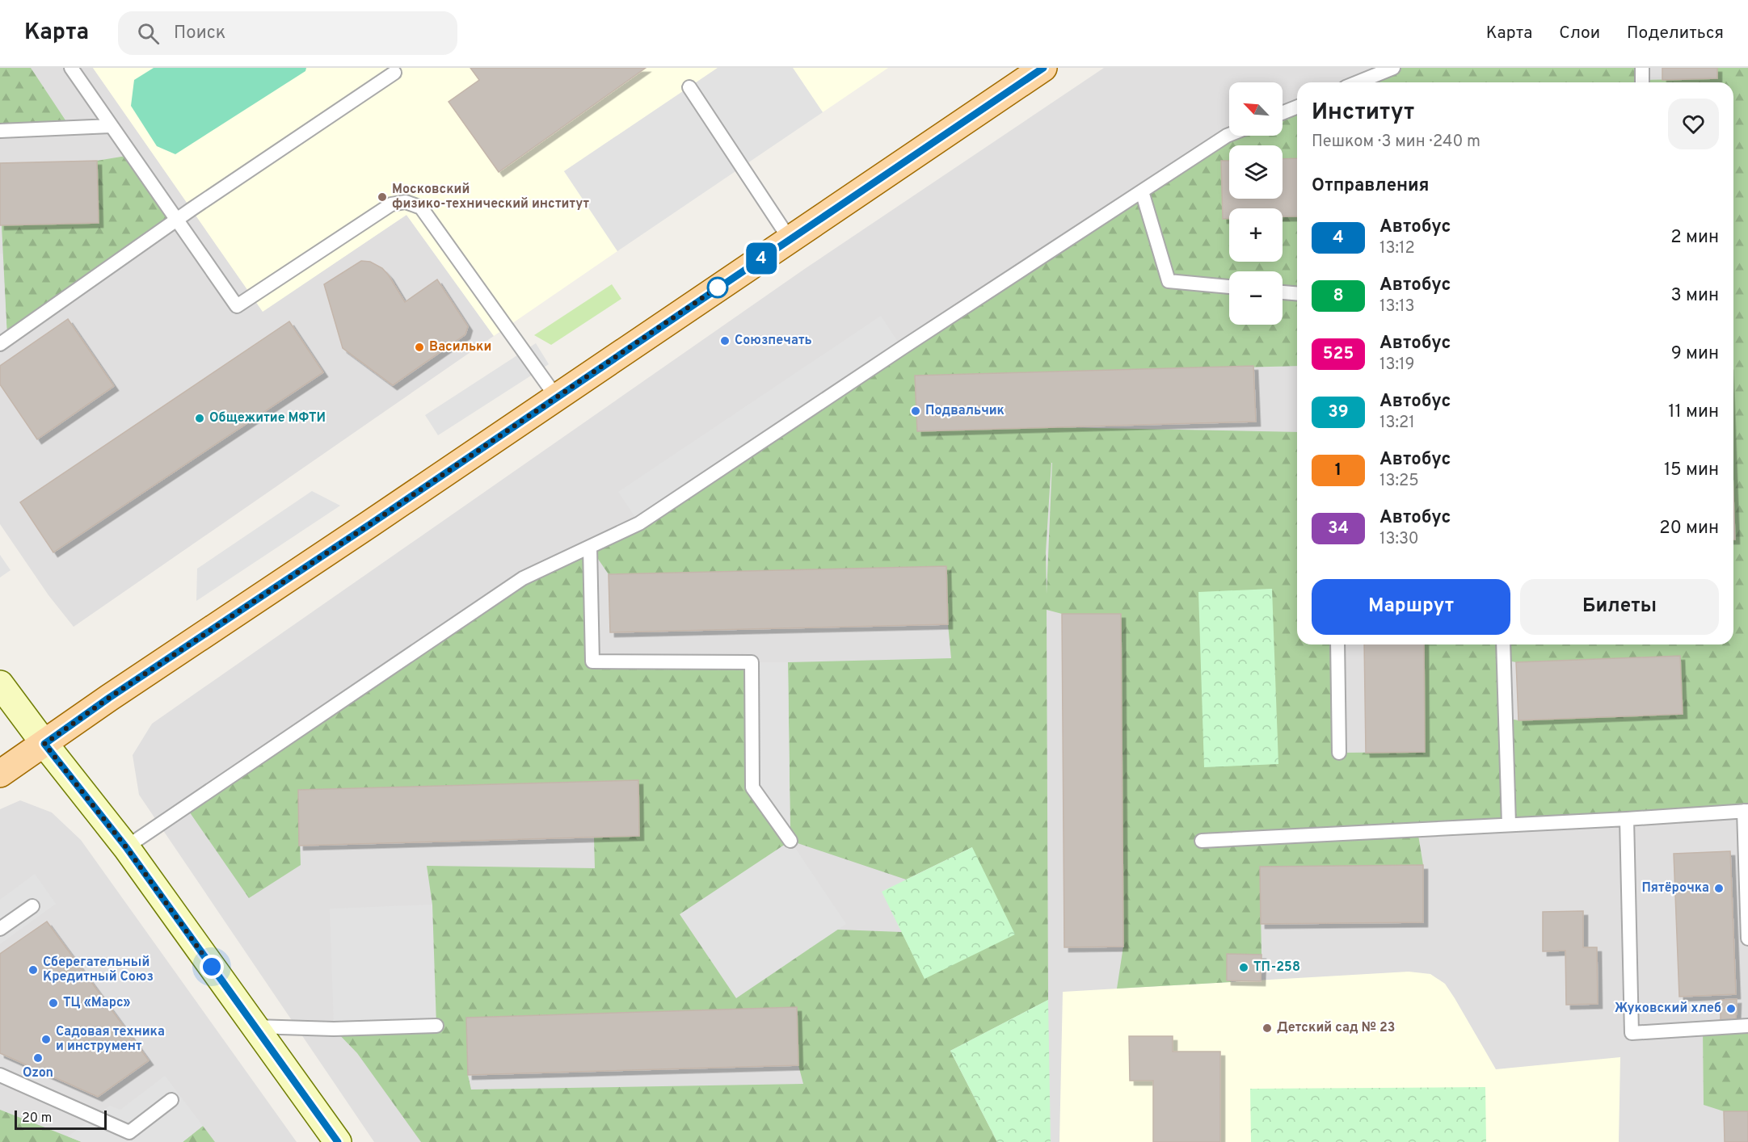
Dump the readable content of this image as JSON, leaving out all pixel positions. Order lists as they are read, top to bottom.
{
  "places": [
    "Московский физико-технический институт",
    "Союзпечать",
    "Васильки",
    "Подвальчик",
    "Общежитие МФТИ",
    "Пятёрочка",
    "ТП-258",
    "Сберегательный Кредитный Союз",
    "ТЦ «Марс»",
    "Жуковский хлеб",
    "Детский сад № 23",
    "Садовая техника и инструмент",
    "Ozon"
  ],
  "lines": ["bus line 4"],
  "scale_bar": "20 m",
  "north": "top left",
  "page": {
    "header": "Карта",
    "search": "Поиск",
    "nav": ["Карта", "Слои", "Поделиться"],
    "on_map": "4",
    "map_buttons": ["+", "−"],
    "heading": [
      ["Институт", "Пешком · 3 мин · 240 m"],
      "Отправления"
    ],
    "list": [
      {
        "mark": "4",
        "name": "Автобус",
        "note": "13:12",
        "value": "2 мин"
      },
      {
        "mark": "8",
        "name": "Автобус",
        "note": "13:13",
        "value": "3 мин"
      },
      {
        "mark": "525",
        "name": "Автобус",
        "note": "13:19",
        "value": "9 мин"
      },
      {
        "mark": "39",
        "name": "Автобус",
        "note": "13:21",
        "value": "11 мин"
      },
      {
        "mark": "1",
        "name": "Автобус",
        "note": "13:25",
        "value": "15 мин"
      },
      {
        "mark": "34",
        "name": "Автобус",
        "note": "13:30",
        "value": "20 мин"
      }
    ],
    "buttons": ["Маршрут", "Билеты"],
    "scale": "20 m"
  }
}
